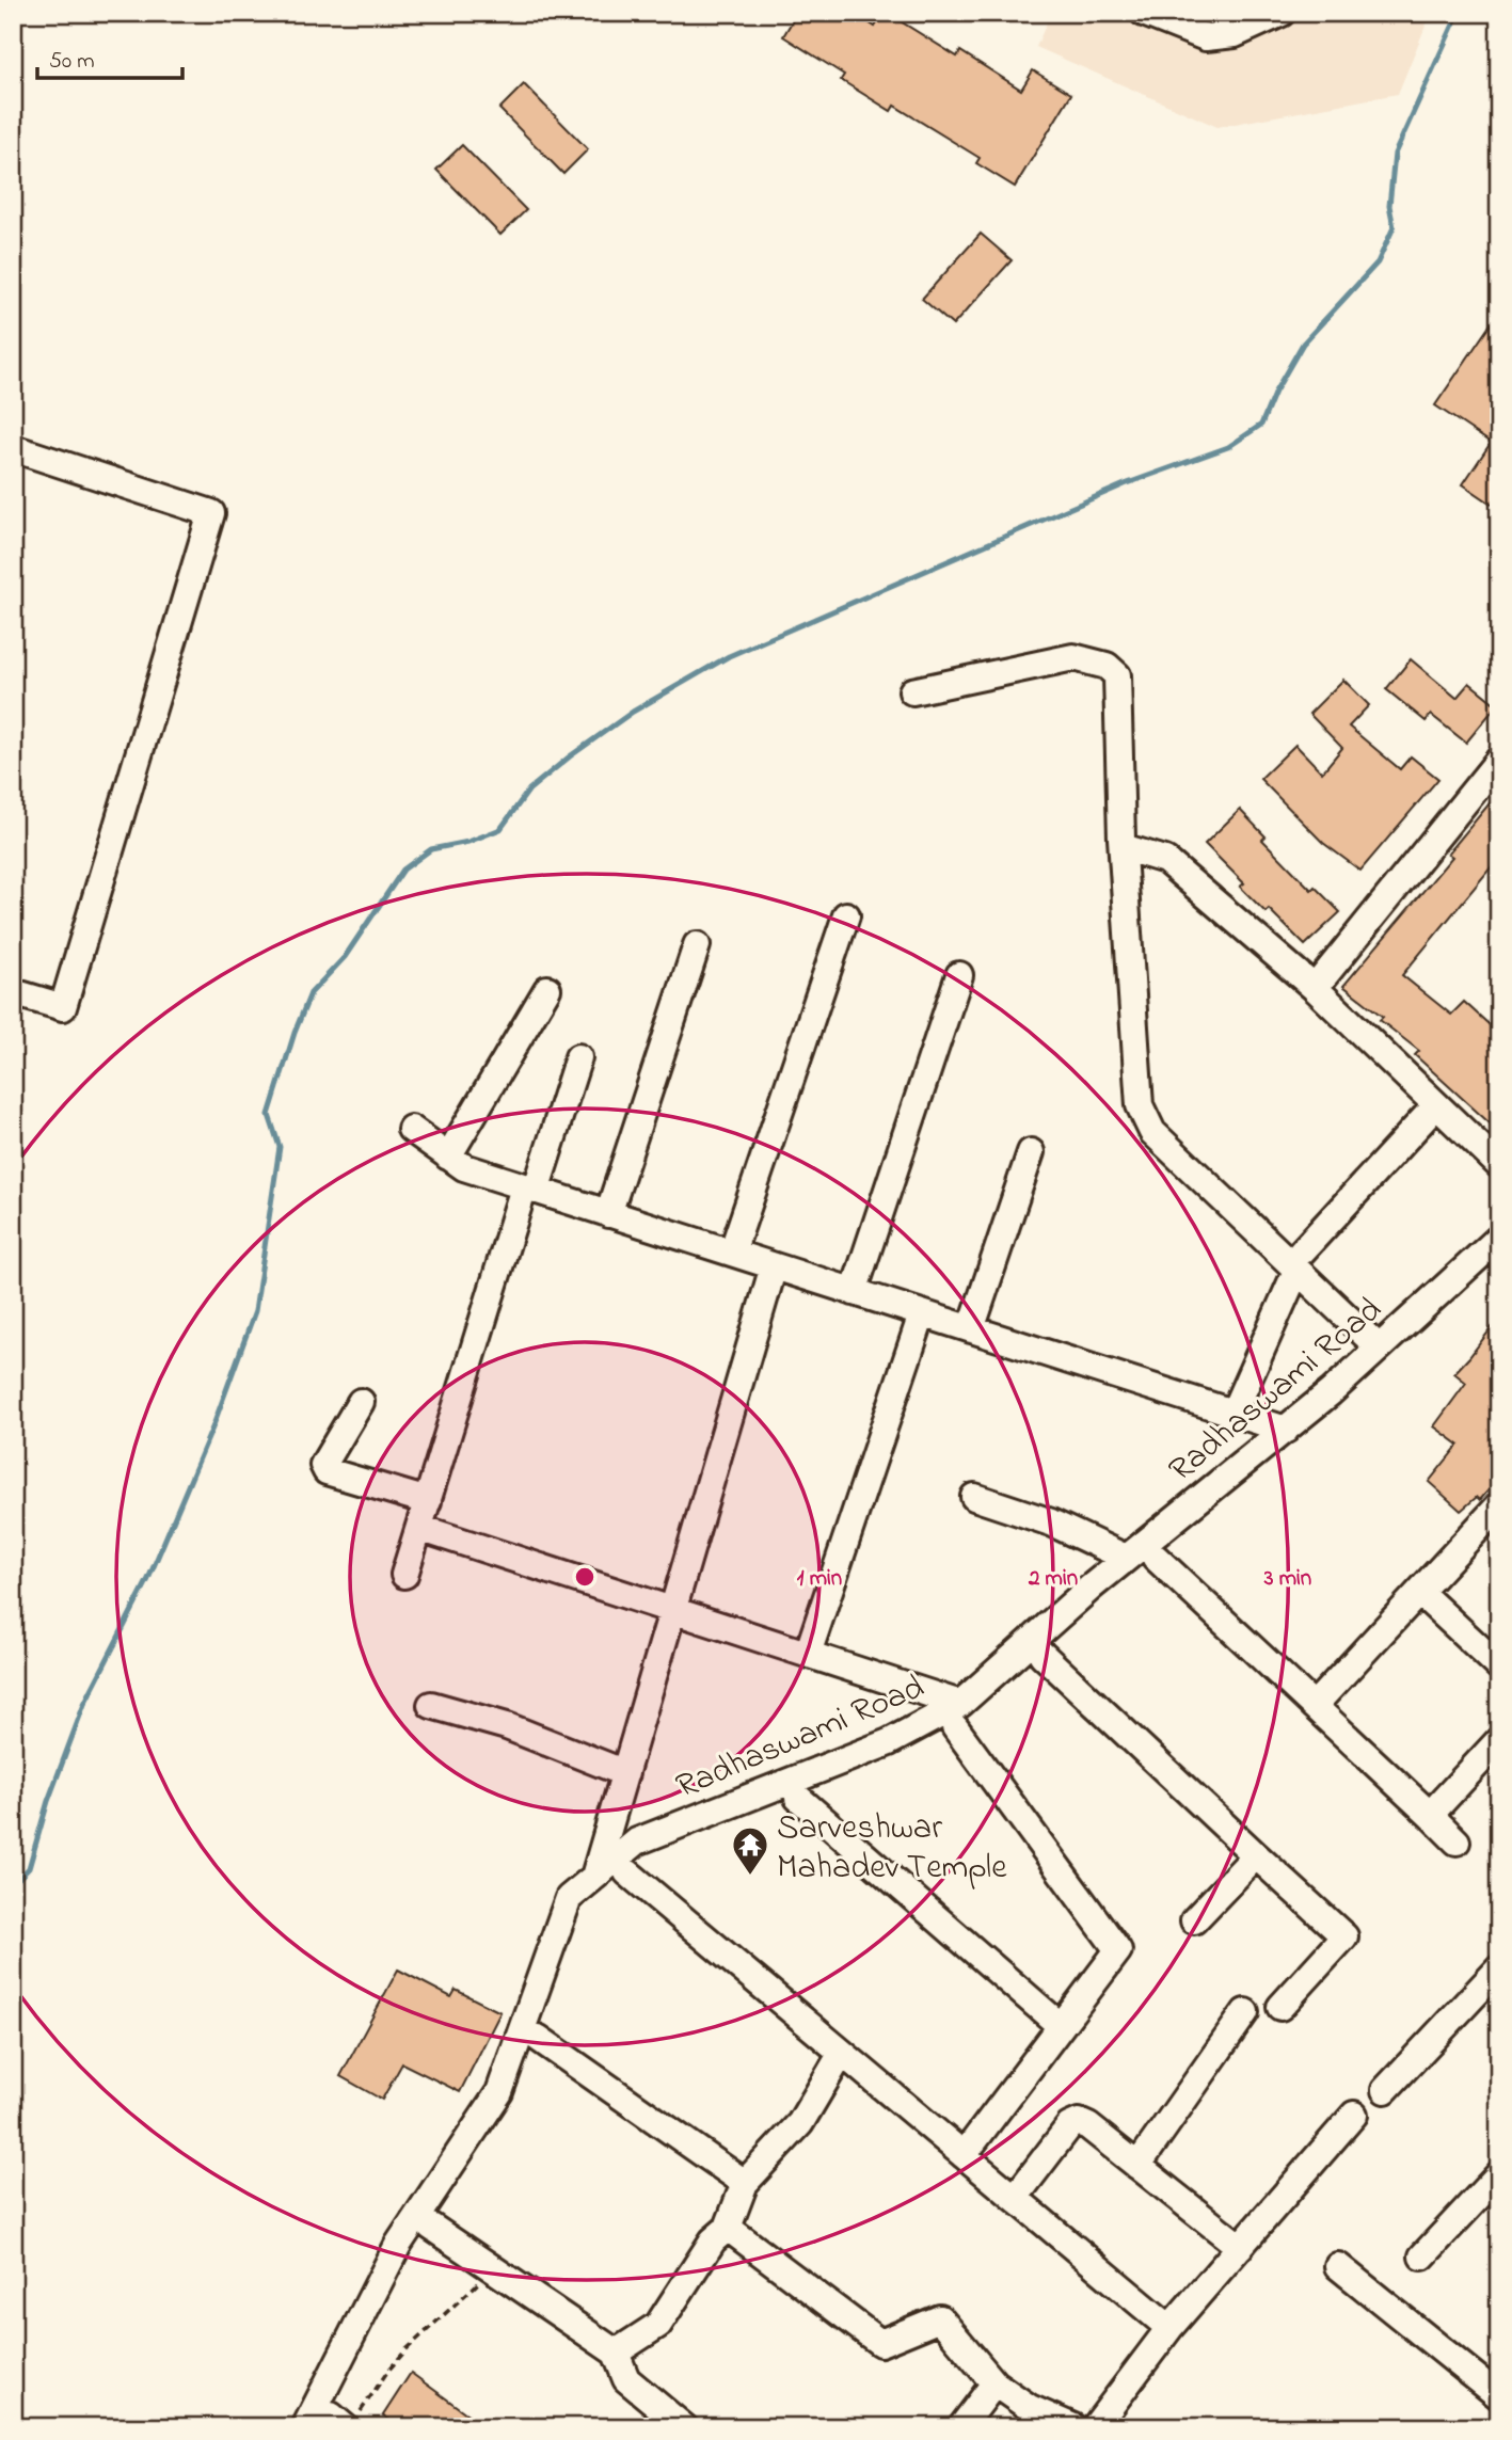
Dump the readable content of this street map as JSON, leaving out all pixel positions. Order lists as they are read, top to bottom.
{
  "streets": {
    "street": ["Radhaswami Road"]
  },
  "places": {
    "temple": ["Sarveshwar Mahadev Temple"]
  },
  "scale_bar": "50 m",
  "rings": ["1 min", "2 min", "3 min"]
}
